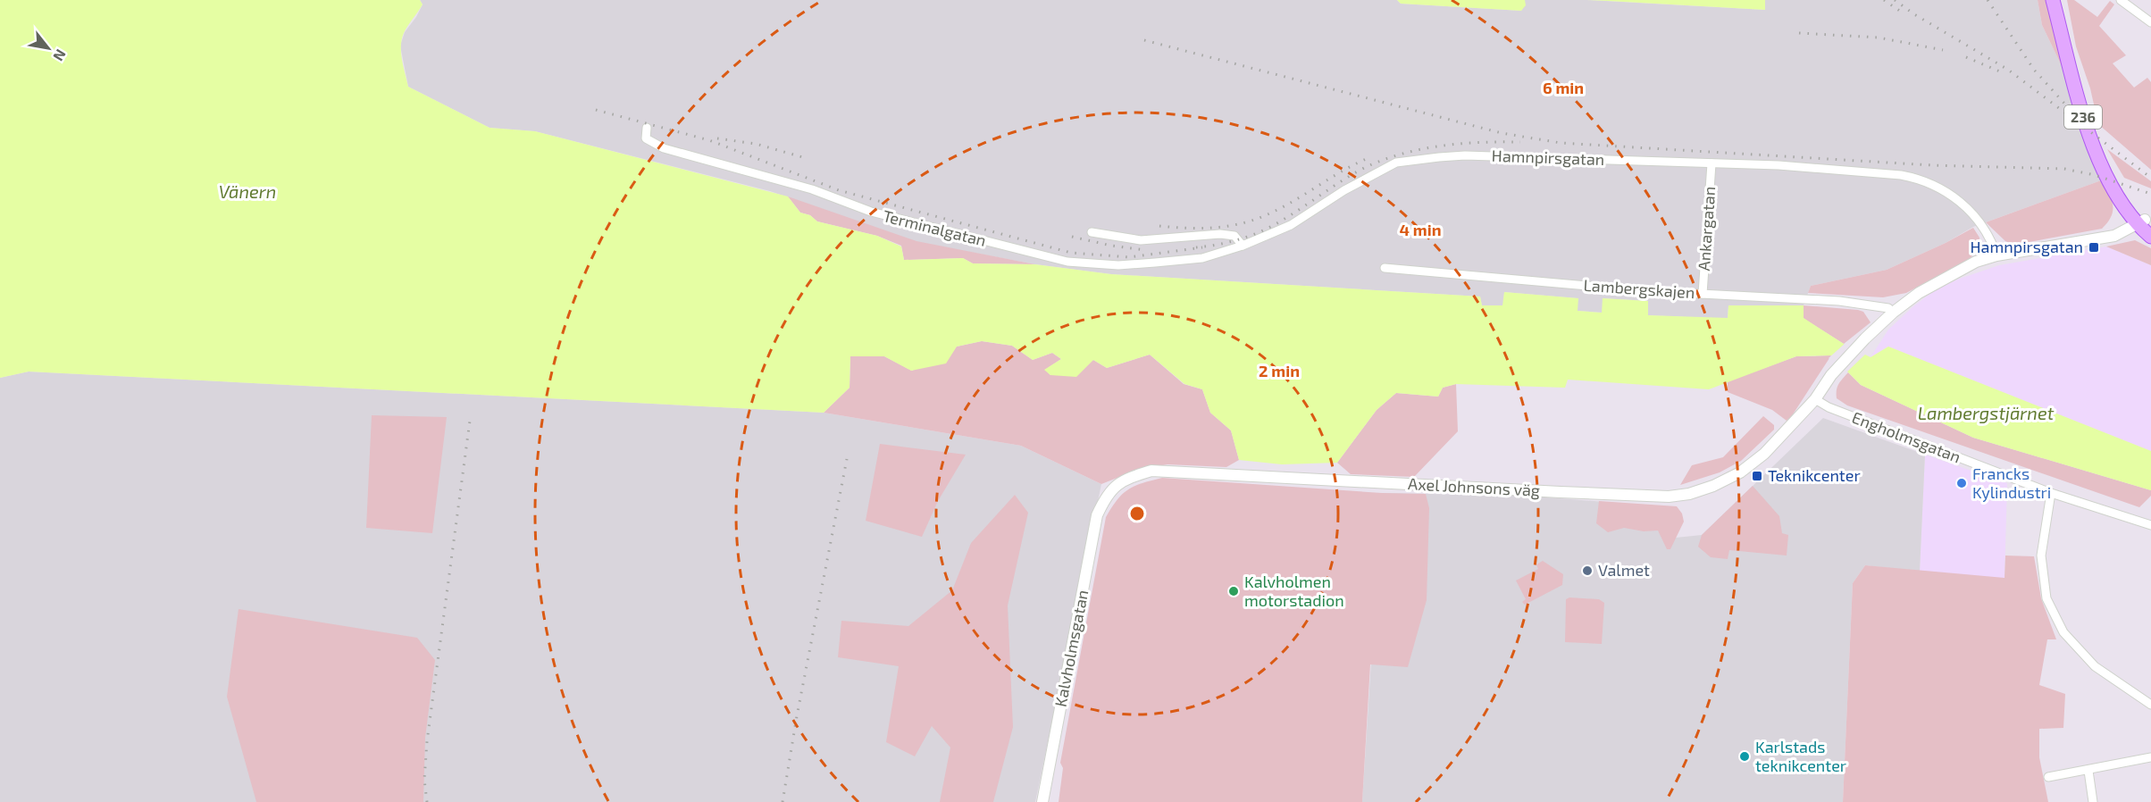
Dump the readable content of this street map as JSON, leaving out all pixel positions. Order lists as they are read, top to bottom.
{
  "streets": {
    "main road": ["236"],
    "street": [
      "Hamnpirsgatan",
      "Terminalgatan",
      "Ankargatan",
      "Lambergskajen",
      "Engholmsgatan",
      "Axel Johnsons väg",
      "Kalvholmsgatan"
    ]
  },
  "crossings": [
    ["236", "Axel Johnsons väg"],
    ["Hamnpirsgatan", "Terminalgatan"],
    ["Hamnpirsgatan", "Ankargatan"],
    ["Hamnpirsgatan", "Axel Johnsons väg"],
    ["Ankargatan", "Lambergskajen"],
    ["Lambergskajen", "Axel Johnsons väg"],
    ["Engholmsgatan", "Axel Johnsons väg"],
    ["Axel Johnsons väg", "Kalvholmsgatan"]
  ],
  "water": ["Vänern", "Lambergstjärnet"],
  "places": {
    "transit": ["Hamnpirsgatan", "Teknikcenter"],
    "other": [
      "Francks Kylindustri",
      "Valmet",
      "Kalvholmen motorstadion",
      "Karlstads teknikcenter"
    ]
  },
  "north": "bottom right",
  "rings": ["6 min", "4 min", "2 min"]
}
